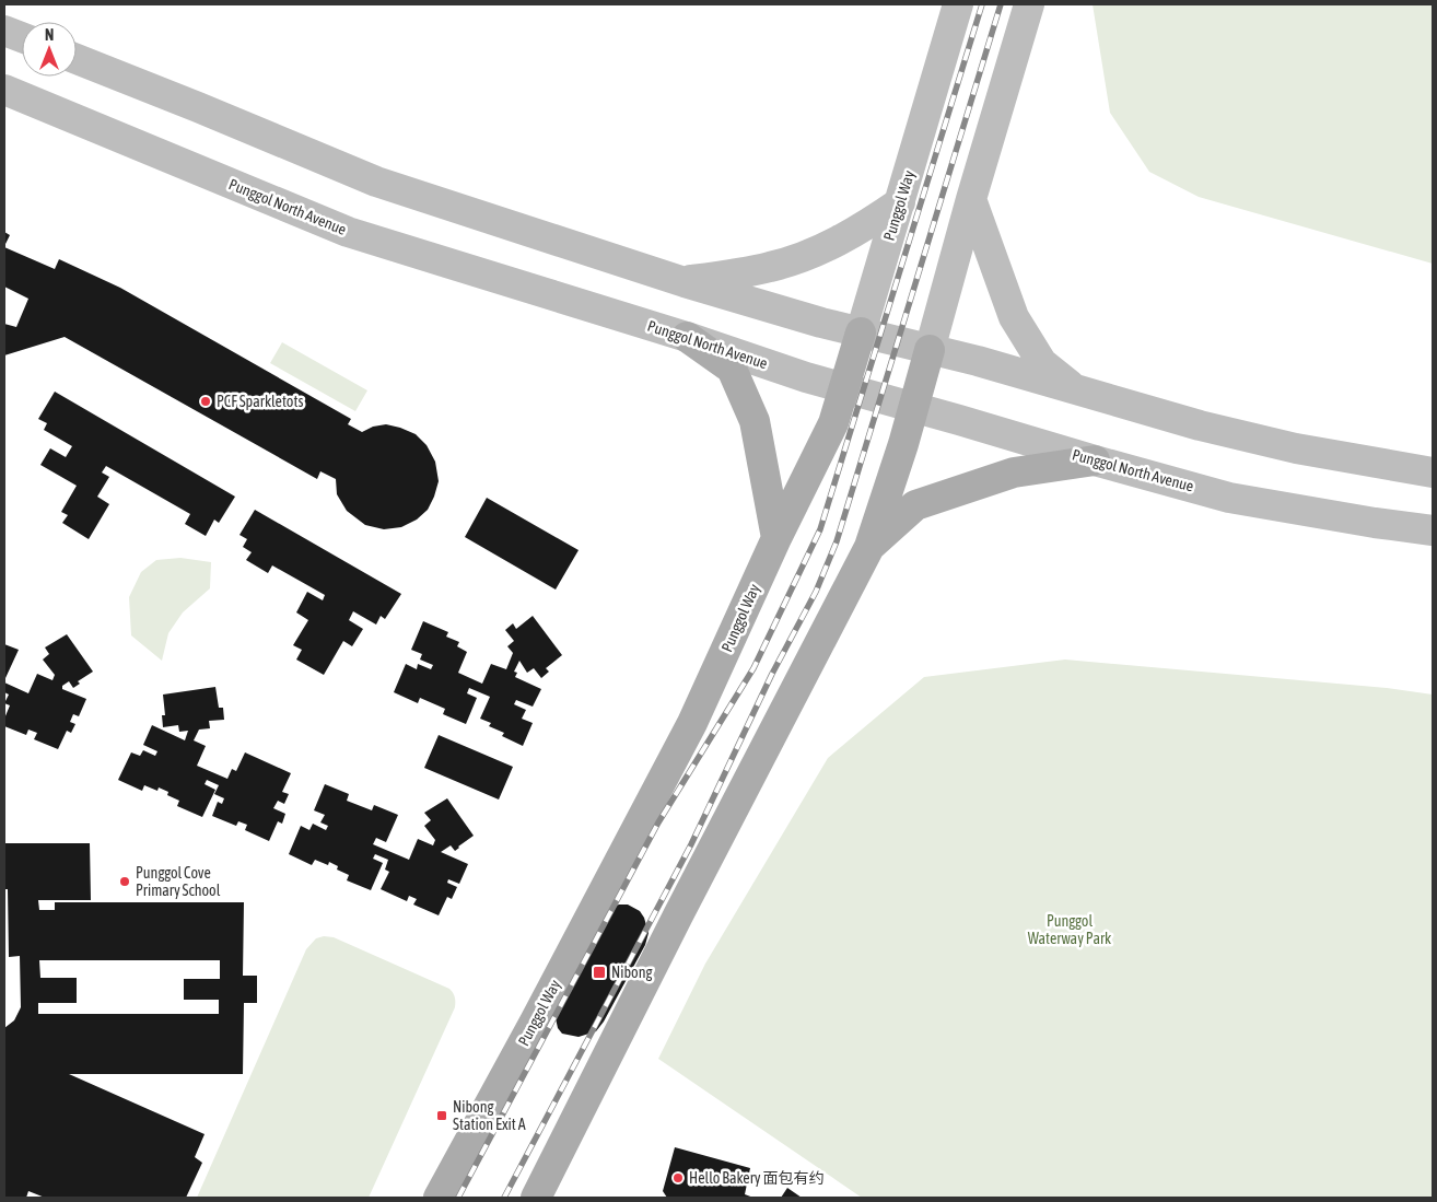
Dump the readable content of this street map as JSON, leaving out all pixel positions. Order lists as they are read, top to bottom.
{
  "streets": {
    "main road": ["Punggol Way", "Punggol North Avenue"]
  },
  "crossings": [
    ["Punggol Way", "Punggol North Avenue"]
  ],
  "parks": ["Punggol Waterway Park"],
  "places": {
    "other": ["PCF Sparkletots", "Punggol Cove Primary School", "Hello Bakery 面包有约"],
    "transit": ["Nibong", "Nibong Station Exit A"]
  },
  "north": "top"
}
